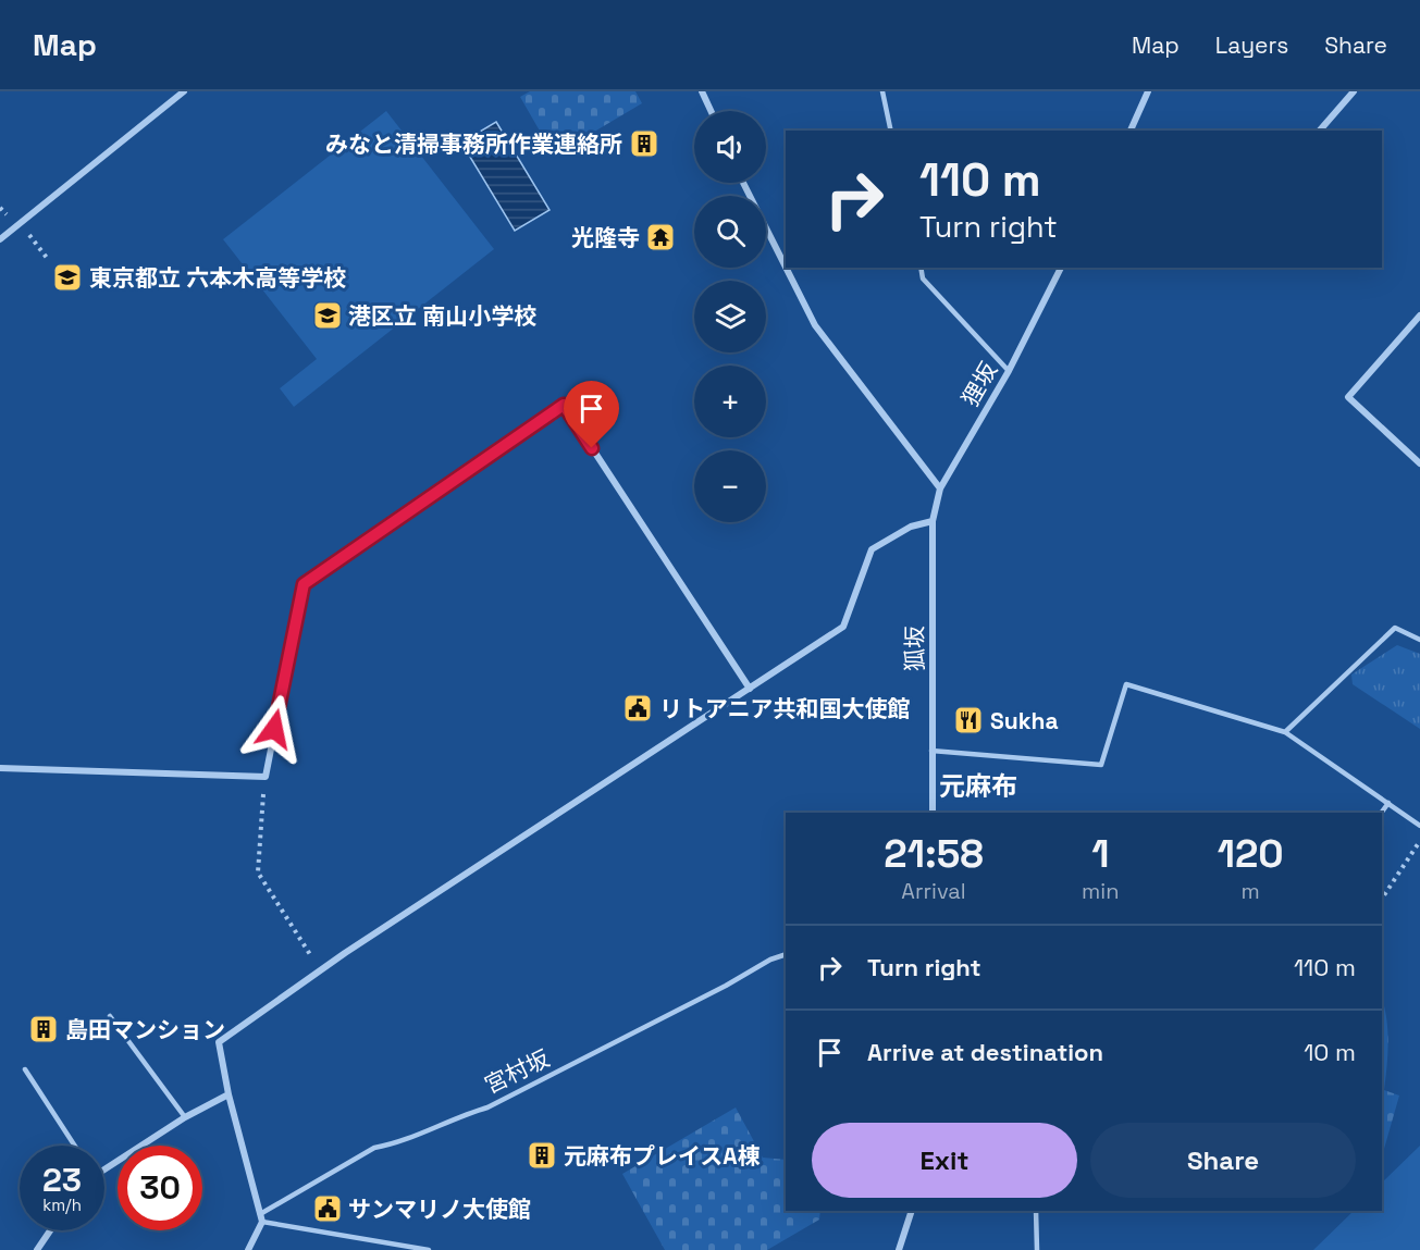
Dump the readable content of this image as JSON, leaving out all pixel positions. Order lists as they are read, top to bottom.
{
  "streets": {
    "street": ["狸坂", "狐坂"],
    "lane": ["宮村坂"]
  },
  "crossings": [
    ["狸坂", "狐坂"]
  ],
  "districts": ["元麻布"],
  "places": {
    "building": ["みなと清掃事務所作業連絡所", "島田マンション", "元麻布プレイスA棟"],
    "temple": ["光隆寺"],
    "school or university": ["東京都立 六本木高等学校", "港区立 南山小学校"],
    "public building": ["リトアニア共和国大使館", "サンマリノ大使館"],
    "restaurant": ["Sukha"]
  },
  "page": {
    "header": "Map",
    "nav": ["Map", "Layers", "Share"],
    "map_buttons": ["+", "−"],
    "turn": ["110 m", "Turn right"],
    "eta": [
      "21:58",
      "Arrival",
      "1",
      "min",
      "120",
      "m"
    ],
    "list": [
      {
        "name": "Turn right",
        "value": "110 m"
      },
      {
        "name": "Arrive at destination",
        "value": "10 m"
      }
    ],
    "buttons": ["Exit", "Share"],
    "speed": "23 km/h",
    "limit": "30"
  }
}
